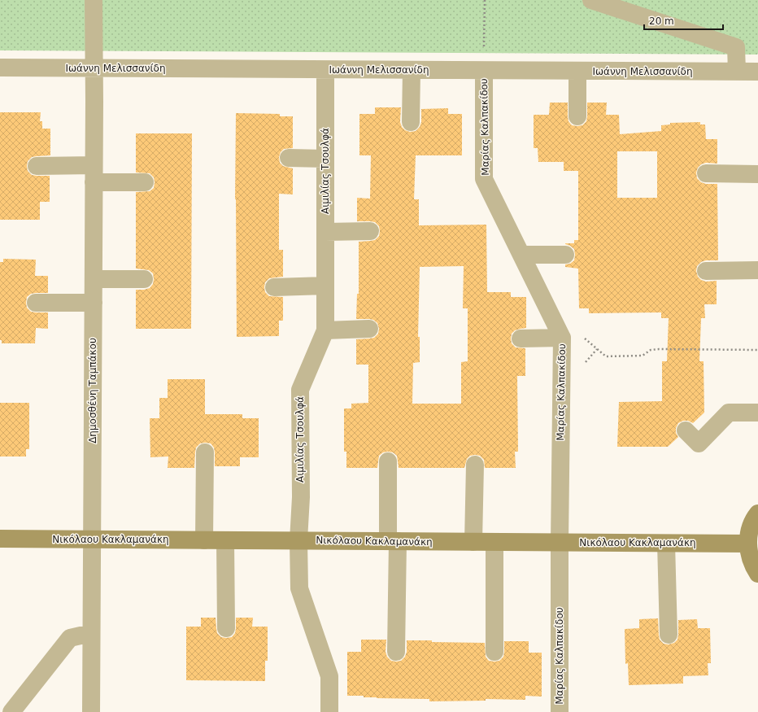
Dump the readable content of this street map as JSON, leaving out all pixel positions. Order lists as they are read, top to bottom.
{
  "streets": {
    "street": [
      "Ιωάννη Μελισσανίδη",
      "Μαρίας Καλπακίδου",
      "Αιμιλίας Τσουλφά",
      "Δημοσθένη Ταμπάκου",
      "Νικόλαου Κακλαμανάκη"
    ]
  },
  "crossings": [
    ["Ιωάννη Μελισσανίδη", "Μαρίας Καλπακίδου"],
    ["Ιωάννη Μελισσανίδη", "Αιμιλίας Τσουλφά"],
    ["Ιωάννη Μελισσανίδη", "Δημοσθένη Ταμπάκου"],
    ["Μαρίας Καλπακίδου", "Νικόλαου Κακλαμανάκη"],
    ["Αιμιλίας Τσουλφά", "Νικόλαου Κακλαμανάκη"],
    ["Δημοσθένη Ταμπάκου", "Νικόλαου Κακλαμανάκη"]
  ],
  "scale_bar": "20 m"
}
